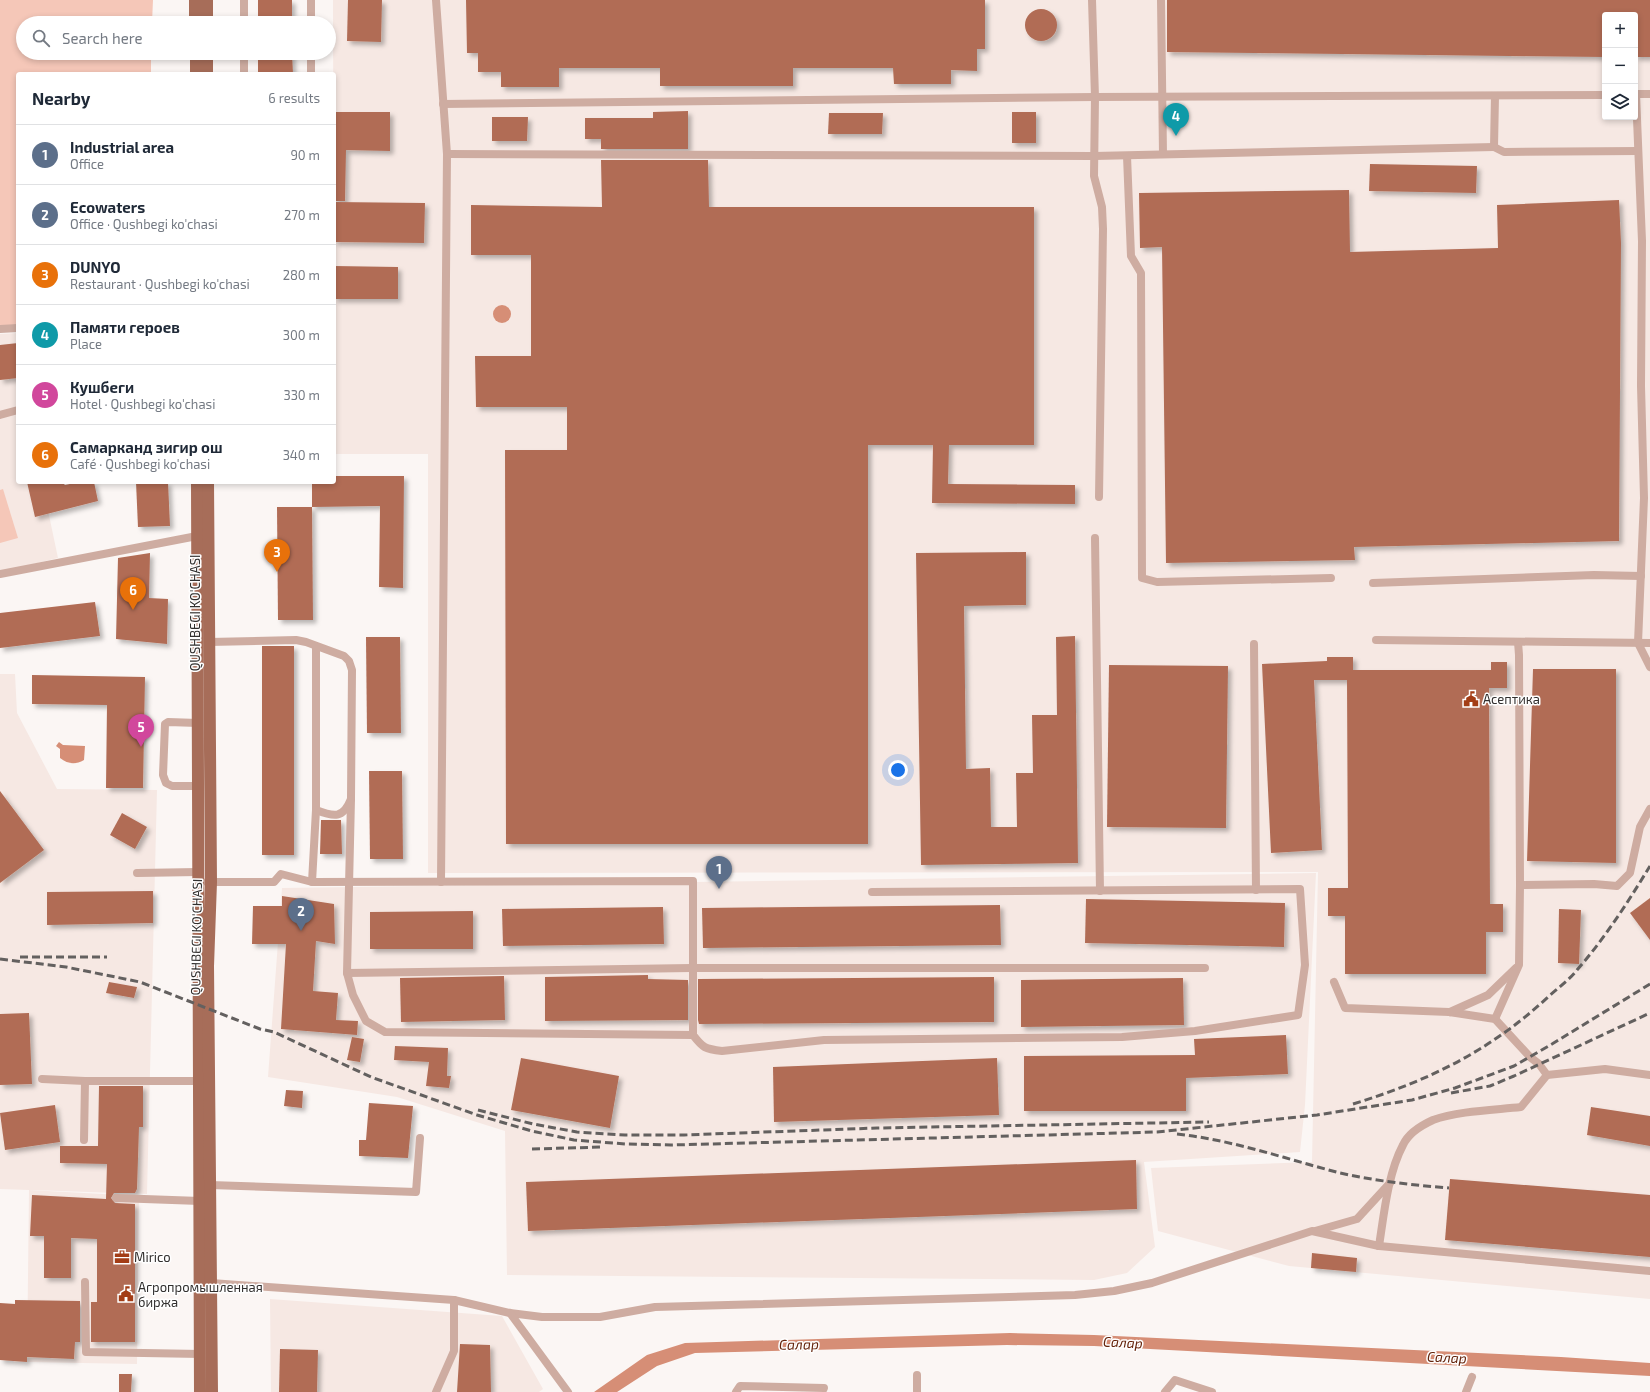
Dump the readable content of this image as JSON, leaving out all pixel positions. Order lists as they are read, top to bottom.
{
  "streets": {
    "main road": ["QUSHBEGI KO'CHASI"]
  },
  "water": ["Салар"],
  "places": {
    "public building": ["Асептика", "Агропромышленная биржа"],
    "office": ["Mirico"]
  },
  "page": {
    "map_buttons": ["+", "−"],
    "search": "Search here",
    "heading": ["Nearby", "6 results"],
    "pins": [
      "4",
      "3",
      "6",
      "5",
      "1",
      "2"
    ],
    "list": [
      {
        "mark": "1",
        "name": "Industrial area",
        "note": "Office",
        "value": "90 m"
      },
      {
        "mark": "2",
        "name": "Ecowaters",
        "note": "Office · Qushbegi ko'chasi",
        "value": "270 m"
      },
      {
        "mark": "3",
        "name": "DUNYO",
        "note": "Restaurant · Qushbegi ko'chasi",
        "value": "280 m"
      },
      {
        "mark": "4",
        "name": "Памяти героев",
        "note": "Place",
        "value": "300 m"
      },
      {
        "mark": "5",
        "name": "Кушбеги",
        "note": "Hotel · Qushbegi ko'chasi",
        "value": "330 m"
      },
      {
        "mark": "6",
        "name": "Самарканд зигир ош",
        "note": "Café · Qushbegi ko'chasi",
        "value": "340 m"
      }
    ]
  }
}
